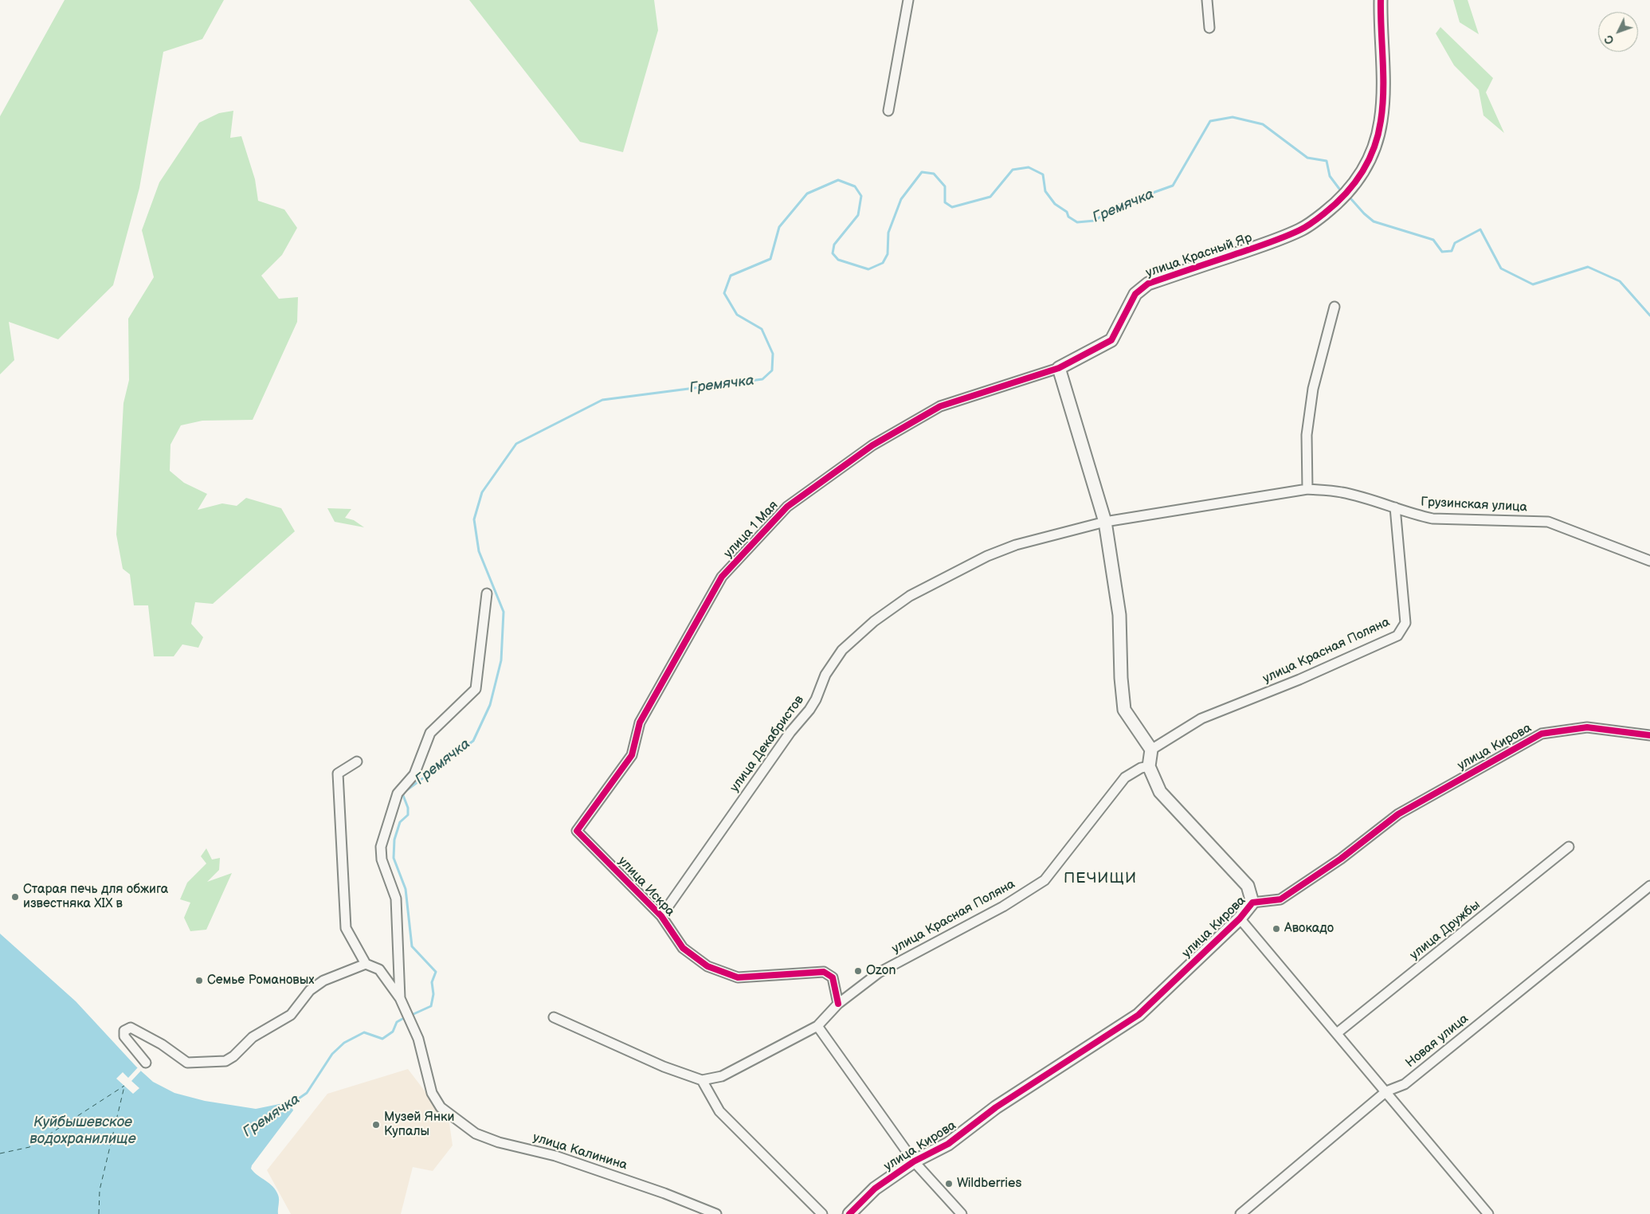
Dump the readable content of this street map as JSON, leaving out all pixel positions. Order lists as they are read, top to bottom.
{
  "streets": {
    "street": [
      "улица Красный Яр",
      "Грузинская улица",
      "улица 1 Мая",
      "улица Красная Поляна",
      "улица Декабристов",
      "улица Кирова",
      "улица Искра",
      "улица Дружбы",
      "Новая улица",
      "улица Калинина"
    ]
  },
  "crossings": [
    ["улица Красный Яр", "улица 1 Мая"],
    ["Грузинская улица", "улица Красная Поляна"],
    ["Грузинская улица", "улица Декабристов"],
    ["улица 1 Мая", "улица Искра"],
    ["улица Красная Поляна", "улица Искра"],
    ["улица Декабристов", "улица Искра"]
  ],
  "districts": ["ПЕЧИЩИ"],
  "water": ["Гремячка", "Куйбышевское водохранилище"],
  "places": [
    "Старая печь для обжига известняка XIX в",
    "Авокадо",
    "Ozon",
    "Семье Романовых",
    "Музей Янки Купалы",
    "Wildberries"
  ],
  "north": "bottom left"
}
